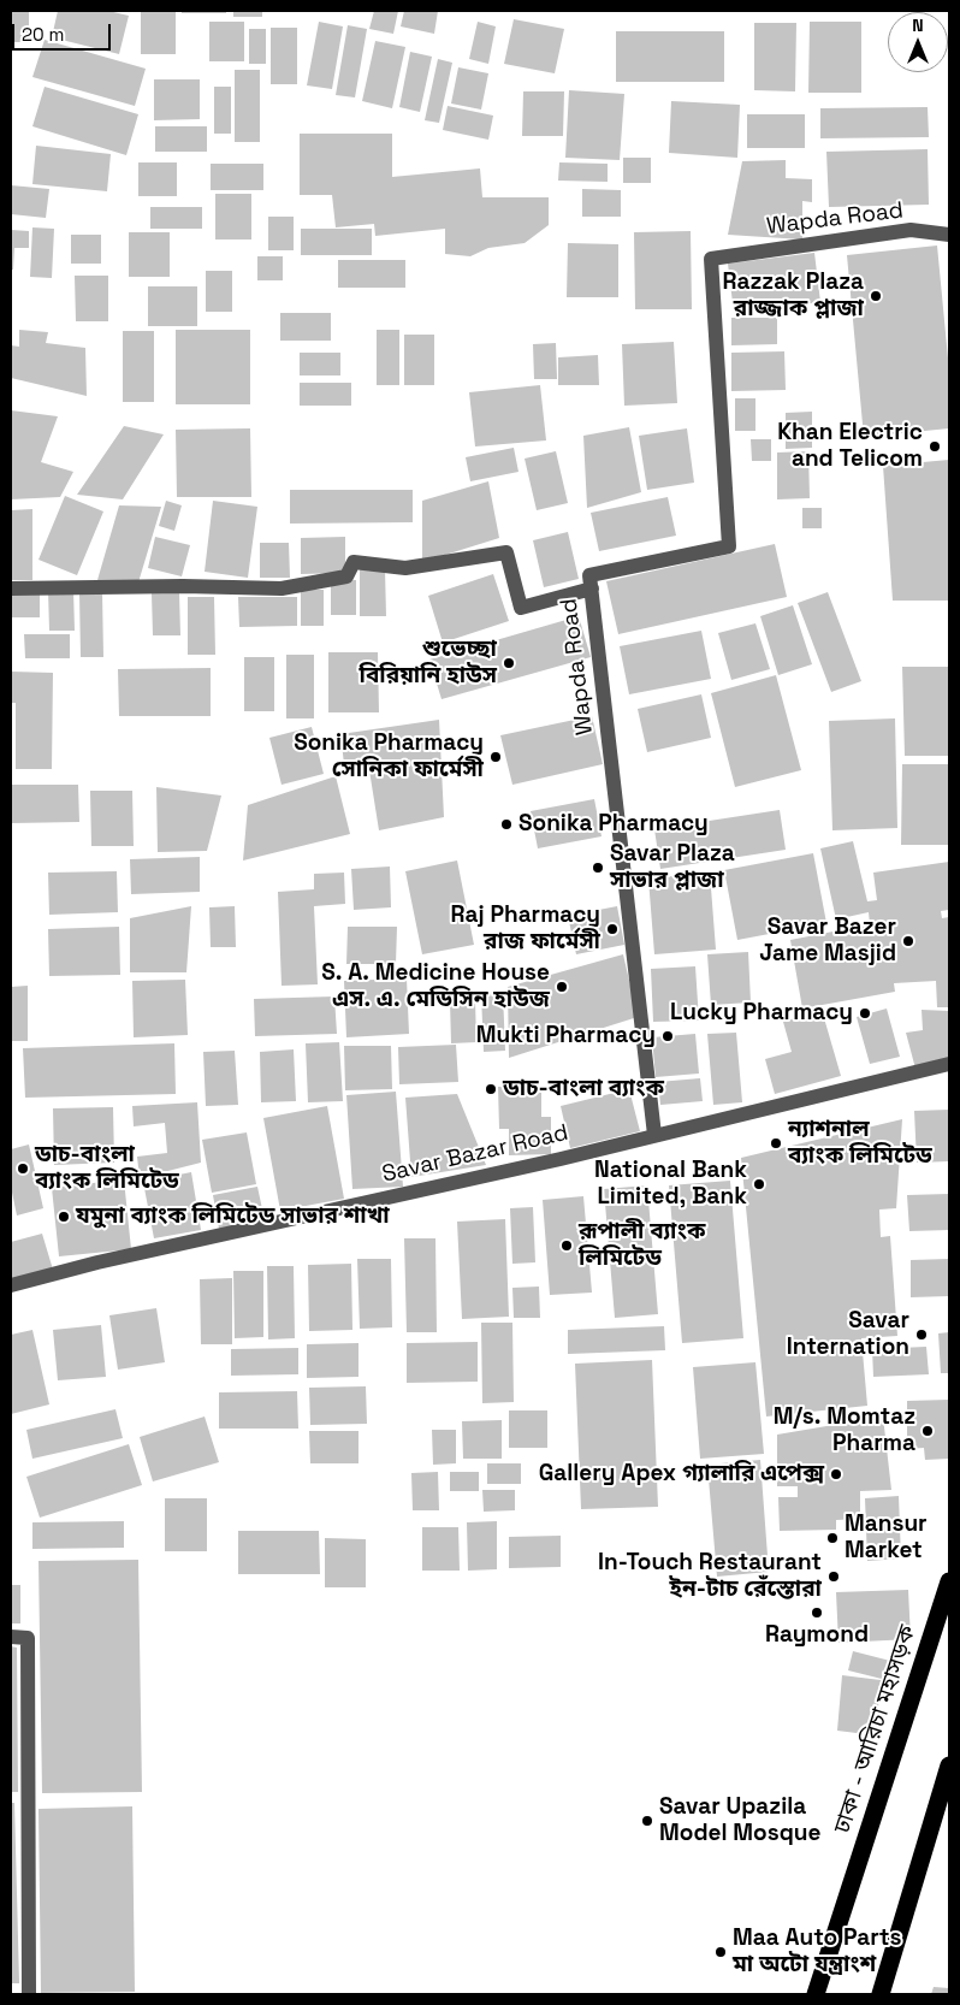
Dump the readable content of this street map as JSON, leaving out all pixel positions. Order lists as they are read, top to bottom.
{
  "streets": {
    "highway": ["ঢাকা - আরিচা মহাসড়ক"],
    "street": ["Wapda Road", "Savar Bazar Road"]
  },
  "crossings": [
    ["Wapda Road", "Savar Bazar Road"]
  ],
  "places": [
    "Razzak Plaza রাজ্জাক প্লাজা",
    "Khan Electric and Telicom",
    "শুভেচ্ছা বিরিয়ানি হাউস",
    "Sonika Pharmacy সোনিকা ফার্মেসী",
    "Sonika Pharmacy",
    "Savar Plaza সাভার প্লাজা",
    "Raj Pharmacy রাজ ফার্মেসী",
    "Savar Bazer Jame Masjid",
    "S. A. Medicine House এস. এ. মেডিসিন হাউজ",
    "Lucky Pharmacy",
    "Mukti Pharmacy",
    "ডাচ-বাংলা ব্যাংক",
    "ন্যাশনাল ব্যাংক লিমিটেড",
    "ডাচ-বাংলা ব্যাংক লিমিটেড",
    "National Bank Limited, Bank",
    "যমুনা ব্যাংক লিমিটেড সাভার শাখা",
    "রূপালী ব্যাংক লিমিটেড",
    "Savar Internation",
    "M/s. Momtaz Pharma",
    "Gallery Apex গ্যালারি এপেক্স",
    "Mansur Market",
    "In-Touch Restaurant ইন-টাচ রেঁস্তোরা",
    "Raymond",
    "Savar Upazila Model Mosque",
    "Maa Auto Parts মা অটো যন্ত্রাংশ"
  ],
  "scale_bar": "20 m",
  "north": "top"
}
